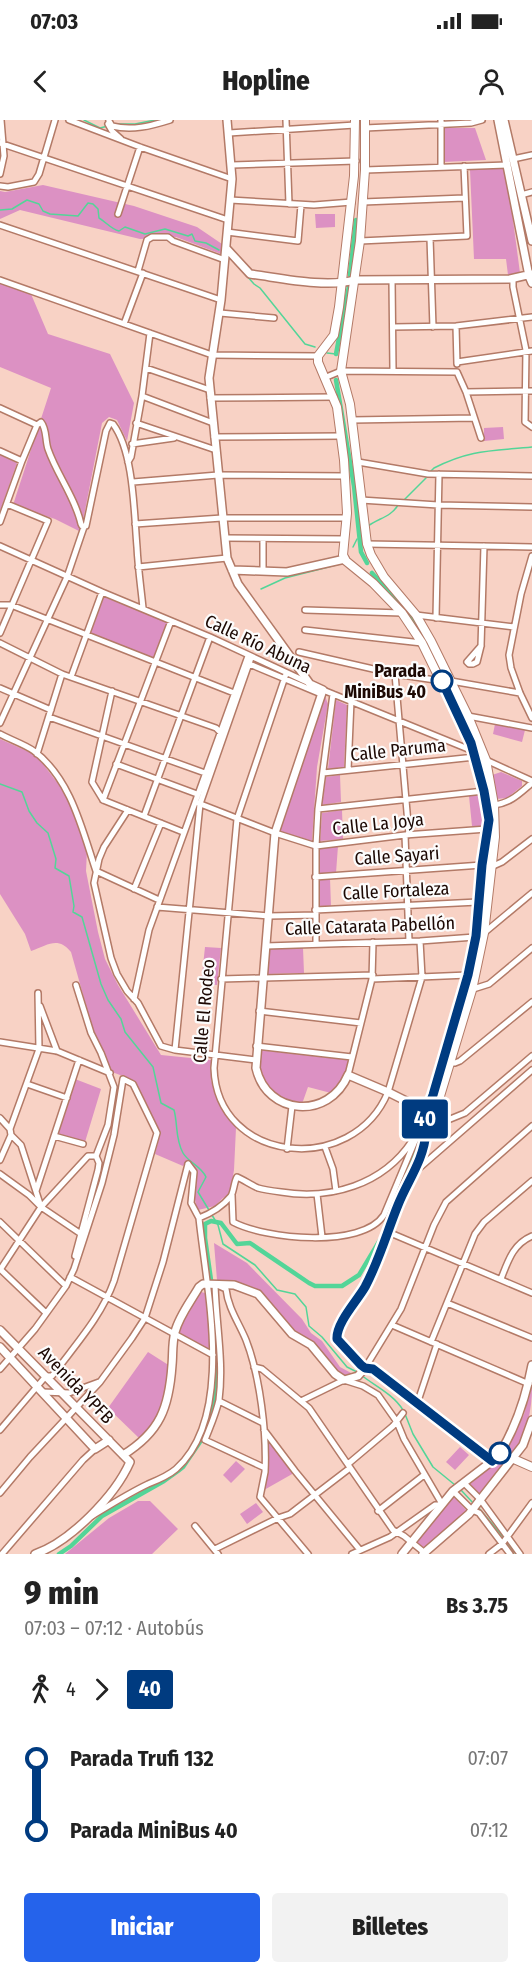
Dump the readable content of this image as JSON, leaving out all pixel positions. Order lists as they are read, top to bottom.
{
  "streets": {
    "street": [
      "Calle Río Abuna",
      "Calle Paruma",
      "Calle La Joya",
      "Calle Sayari",
      "Calle Fortaleza",
      "Calle Catarata Pabellón",
      "Calle El Rodeo",
      "Avenida YPFB"
    ]
  },
  "crossings": [
    ["Calle Río Abuna", "Calle Paruma"],
    ["Calle Río Abuna", "Calle El Rodeo"],
    ["Calle La Joya", "Calle El Rodeo"],
    ["Calle Fortaleza", "Calle El Rodeo"],
    ["Calle Catarata Pabellón", "Calle El Rodeo"]
  ],
  "places": ["Parada MiniBus 40"],
  "lines": ["bus line 40"],
  "page": {
    "status": "07:03",
    "header": "Hopline",
    "on_map": "40",
    "heading": ["9 min", "07:03 – 07:12 · Autobús", "Bs 3.75"],
    "legs": ["4", "40"],
    "list": [
      {
        "name": "Parada Trufi 132",
        "value": "07:07"
      },
      {
        "name": "Parada MiniBus 40",
        "value": "07:12"
      }
    ],
    "buttons": ["Iniciar", "Billetes"]
  }
}
